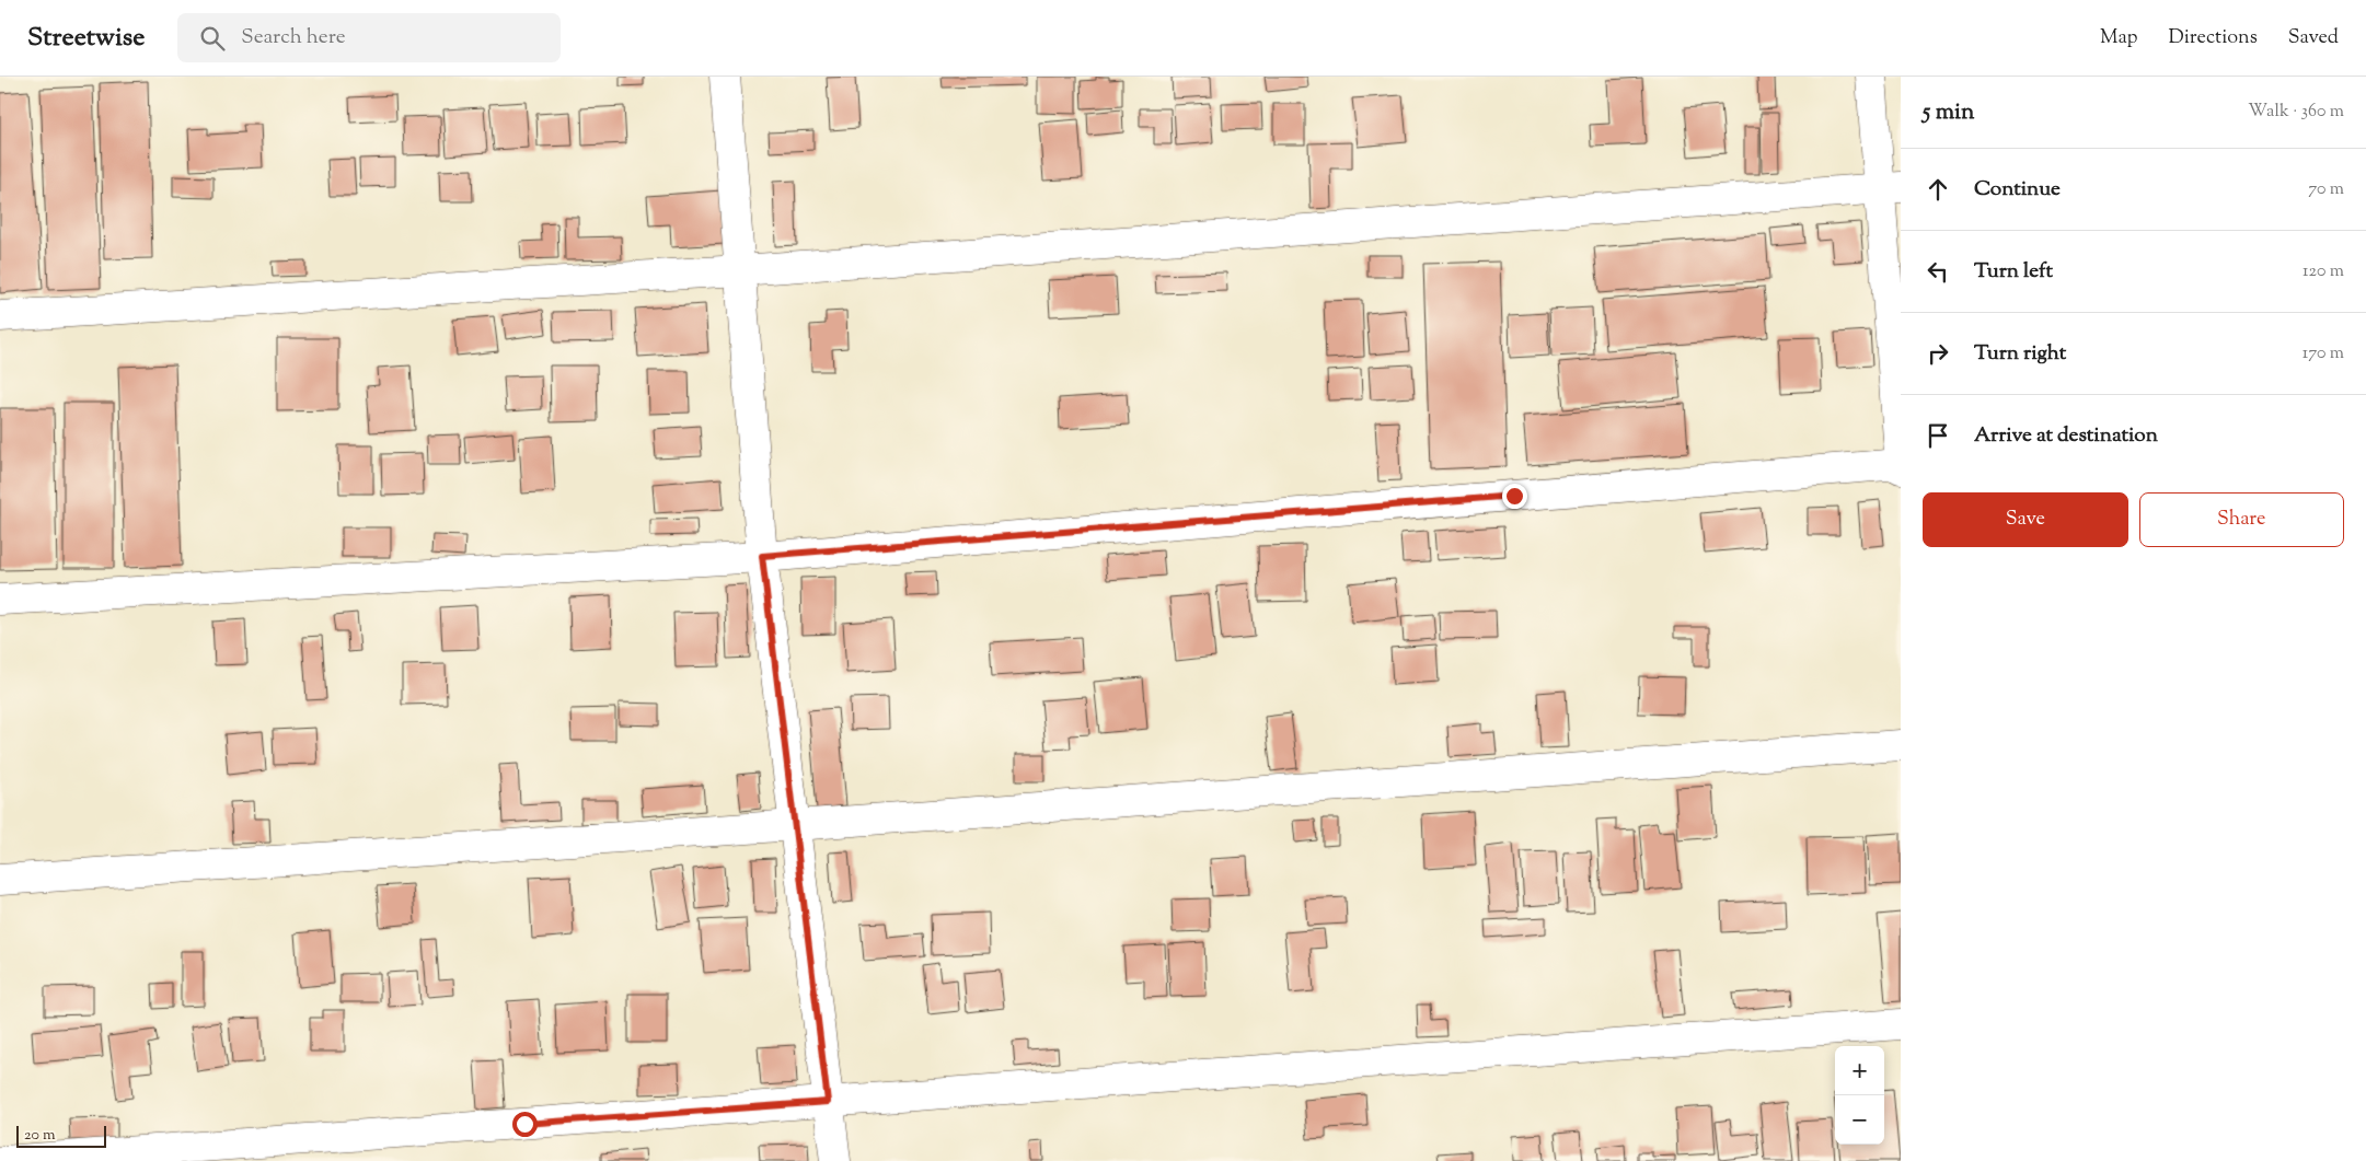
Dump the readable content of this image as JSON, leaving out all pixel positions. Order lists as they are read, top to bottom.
{
  "scale_bar": "20 m",
  "page": {
    "header": "Streetwise",
    "search": "Search here",
    "nav": ["Map", "Directions", "Saved"],
    "heading": ["5 min", "Walk · 360 m"],
    "list": [
      ["Continue", "70 m"],
      ["Turn left", "120 m"],
      ["Turn right", "170 m"],
      "Arrive at destination"
    ],
    "buttons": ["Save", "Share"],
    "map_buttons": ["+", "−"],
    "scale": "20 m"
  }
}
